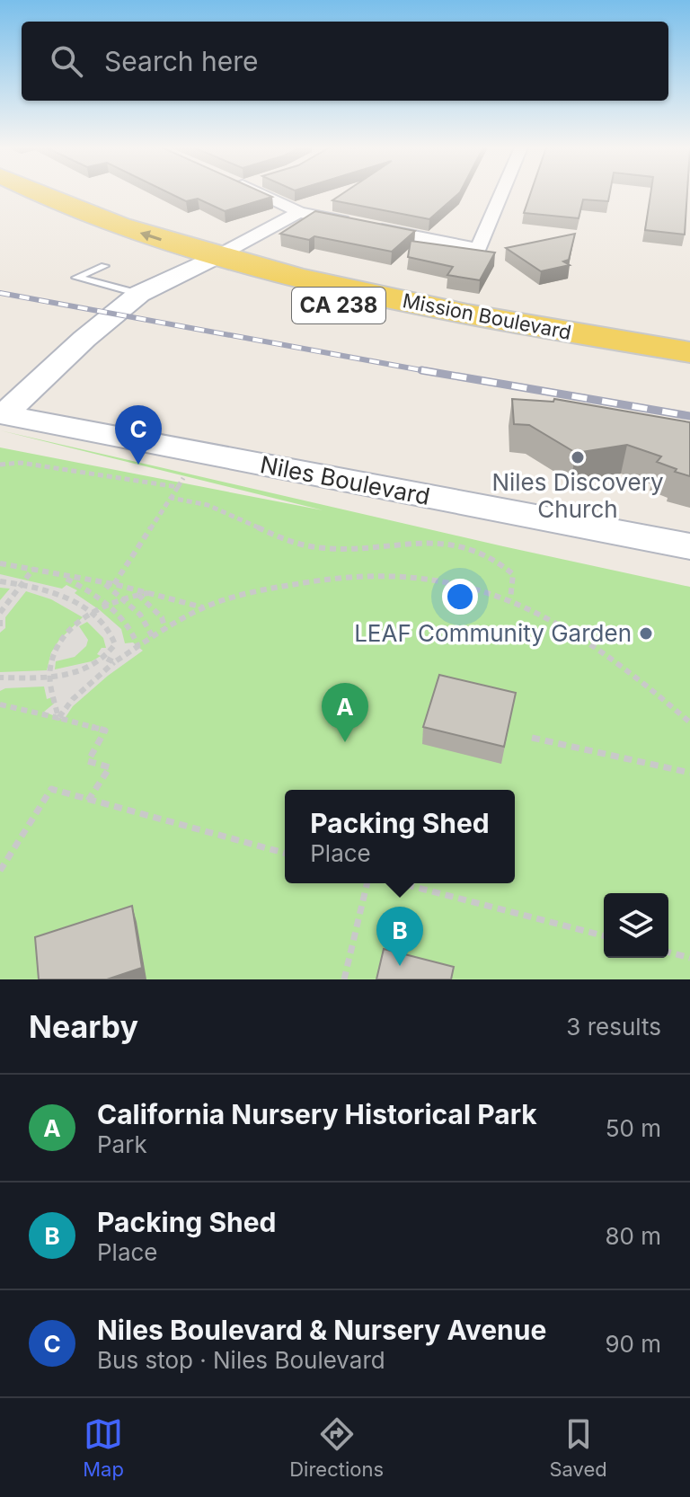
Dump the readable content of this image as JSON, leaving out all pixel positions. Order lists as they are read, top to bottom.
{
  "streets": {
    "main road": ["CA 238", "Mission Boulevard", "Niles Boulevard"]
  },
  "places": ["Niles Discovery Church", "LEAF Community Garden"],
  "page": {
    "search": "Search here",
    "pins": ["C", "A", "B"],
    "popup": ["Packing Shed", "Place"],
    "heading": ["Nearby", "3 results"],
    "list": [
      {
        "mark": "A",
        "name": "California Nursery Historical Park",
        "note": "Park",
        "value": "50 m"
      },
      {
        "mark": "B",
        "name": "Packing Shed",
        "note": "Place",
        "value": "80 m"
      },
      {
        "mark": "C",
        "name": "Niles Boulevard & Nursery Avenue",
        "note": "Bus stop · Niles Boulevard",
        "value": "90 m"
      }
    ],
    "nav": ["Map", "Directions", "Saved"]
  }
}
